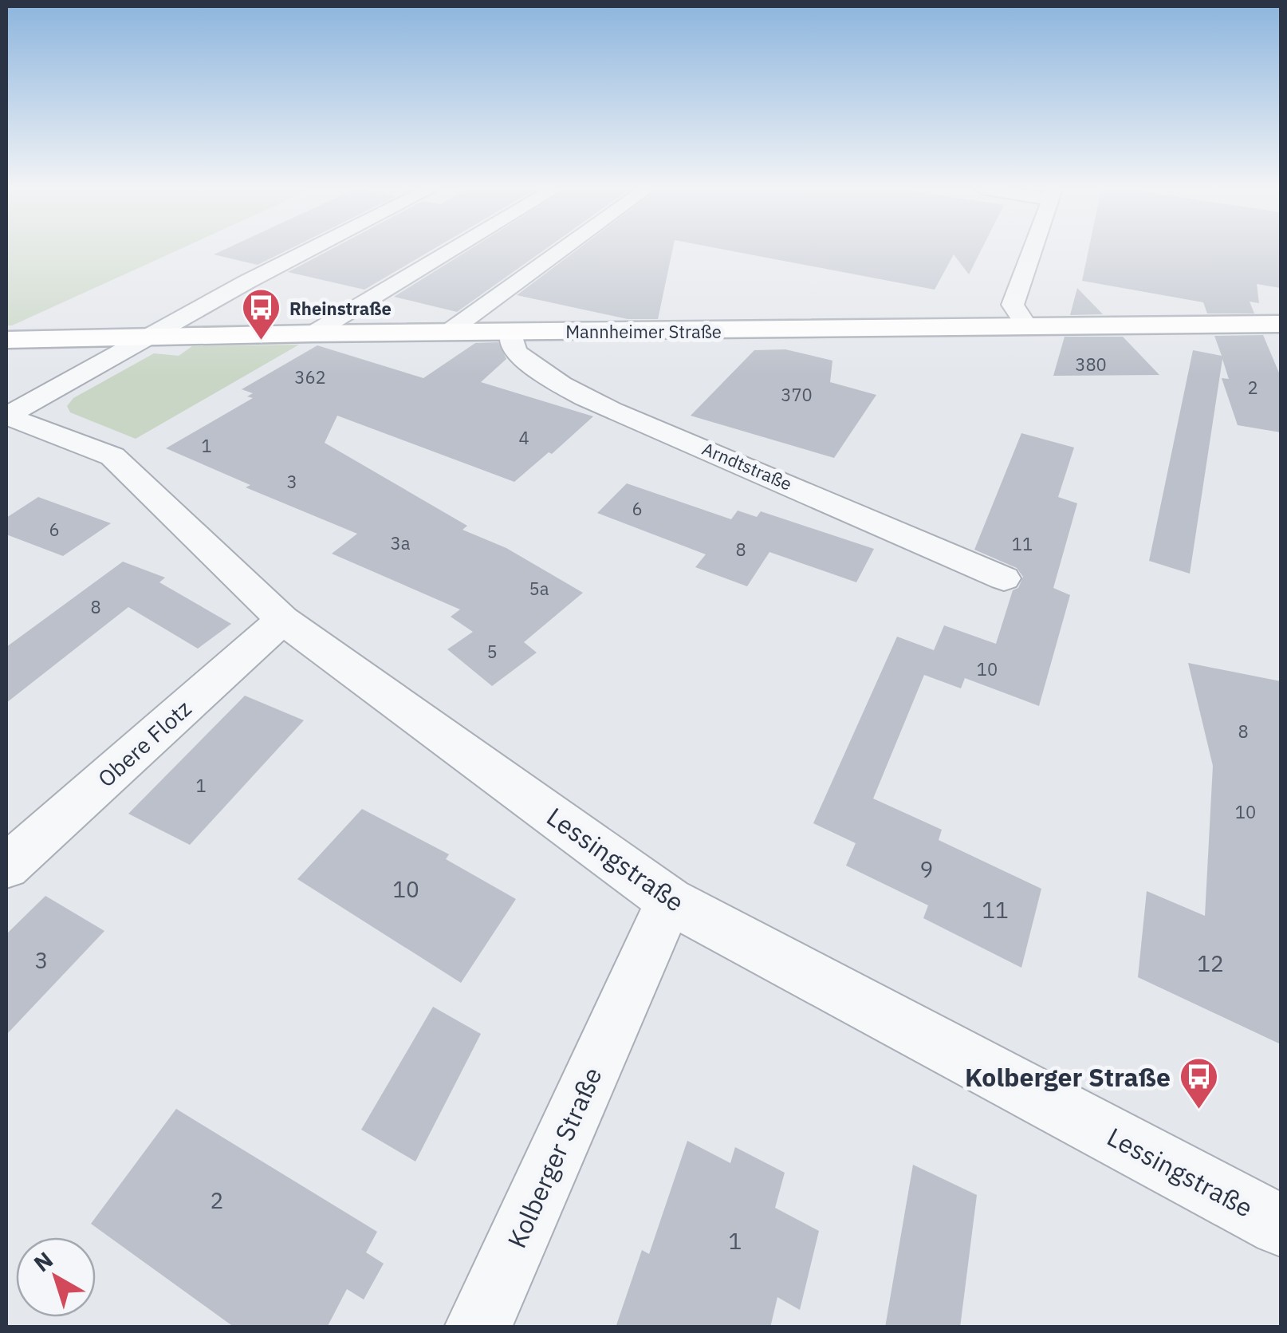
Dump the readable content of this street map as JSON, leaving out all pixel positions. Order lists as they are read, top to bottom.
{
  "streets": {
    "street": [
      "Mannheimer Straße",
      "Arndtstraße",
      "Obere Flotz",
      "Lessingstraße",
      "Kolberger Straße"
    ]
  },
  "crossings": [
    ["Mannheimer Straße", "Arndtstraße"],
    ["Obere Flotz", "Lessingstraße"],
    ["Lessingstraße", "Kolberger Straße"]
  ],
  "places": {
    "bus stop": ["Rheinstraße", "Kolberger Straße"]
  },
  "house_numbers": [
    "380",
    "362",
    "2",
    "370",
    "4",
    "1",
    "3",
    "6",
    "6",
    "3a",
    "11",
    "8",
    "5a",
    "8",
    "5",
    "10",
    "8",
    "1",
    "10",
    "9",
    "10",
    "11",
    "3",
    "12",
    "2",
    "1"
  ],
  "north": "top left"
}
